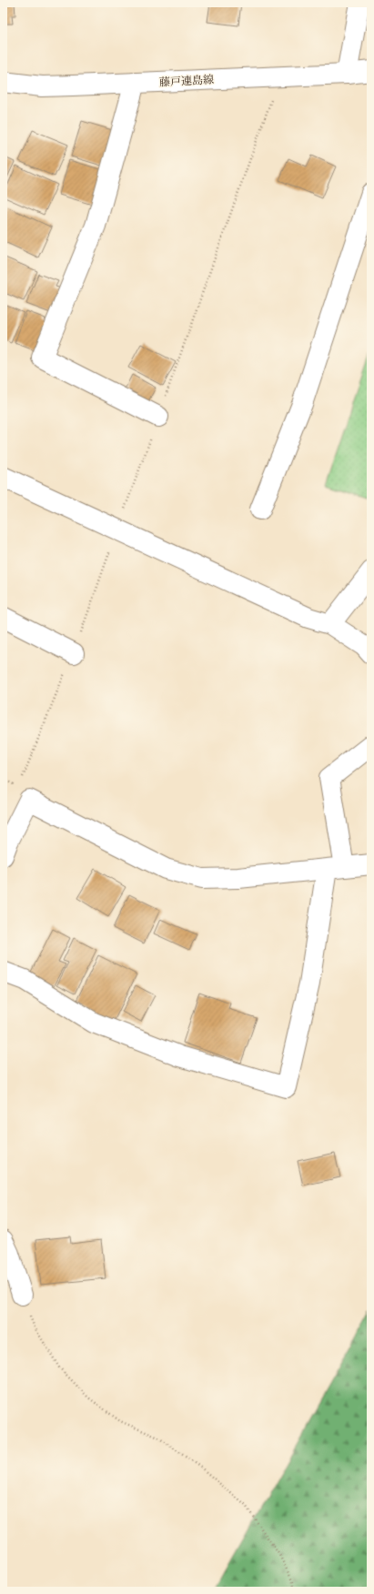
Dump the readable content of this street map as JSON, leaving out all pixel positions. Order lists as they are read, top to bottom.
{
  "streets": {
    "street": ["藤戸連島線"]
  }
}
